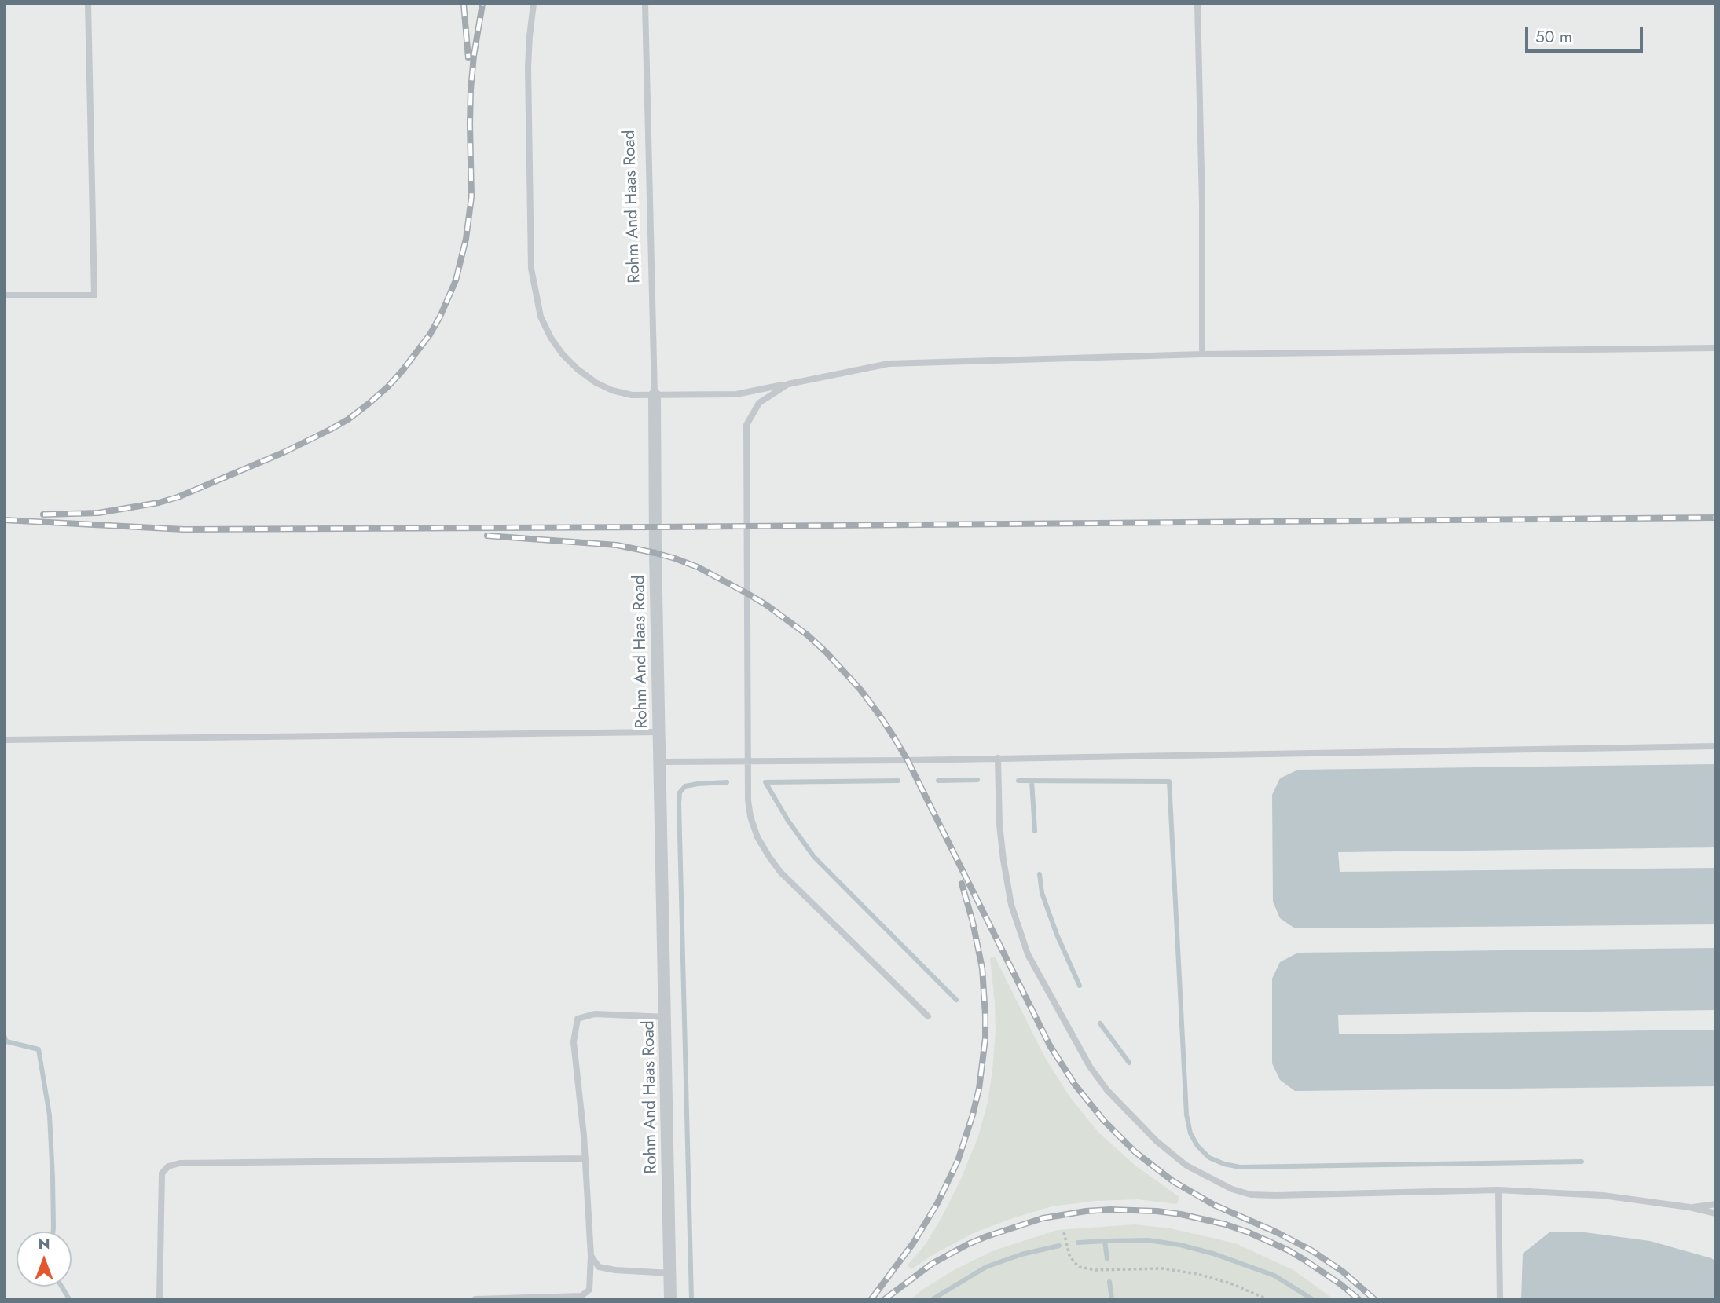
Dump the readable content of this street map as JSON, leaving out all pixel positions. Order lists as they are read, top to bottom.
{
  "streets": {
    "street": ["Rohm And Haas Road"]
  },
  "scale_bar": "50 m",
  "north": "top"
}
